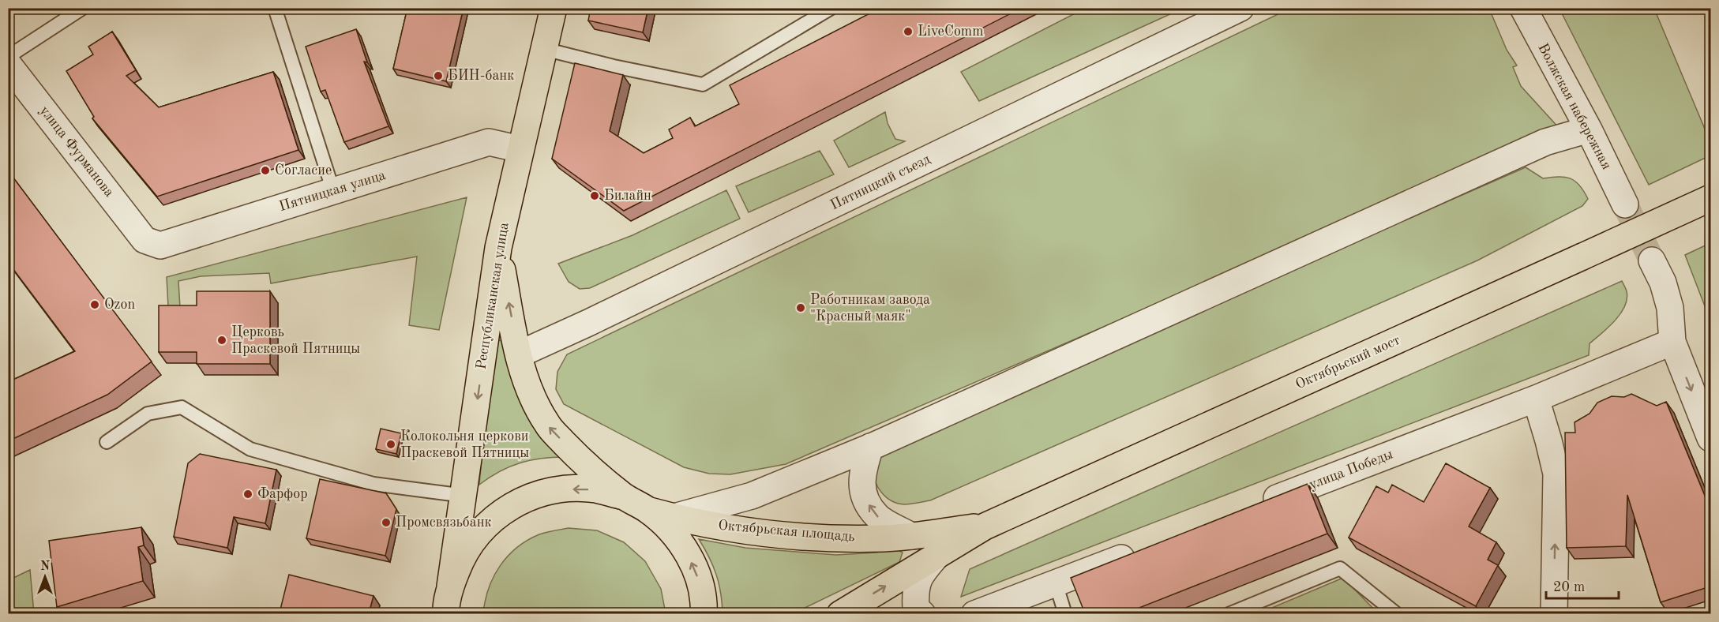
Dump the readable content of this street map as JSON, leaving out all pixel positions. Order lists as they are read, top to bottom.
{
  "streets": {
    "main road": ["Республиканская улица", "Октябрьский мост", "Октябрьская площадь"],
    "street": [
      "Волжская набережная",
      "улица Фурманова",
      "Пятницкий съезд",
      "Пятницкая улица",
      "улица Победы"
    ]
  },
  "crossings": [
    ["улица Фурманова", "Пятницкая улица"],
    ["Пятницкий съезд", "Октябрьская площадь"],
    ["Пятницкая улица", "Республиканская улица"],
    ["Республиканская улица", "Октябрьская площадь"],
    ["Октябрьский мост", "Октябрьская площадь"]
  ],
  "one_way": ["Республиканская улица"],
  "places": [
    "LiveComm",
    "БИН-банк",
    "Согласие",
    "Билайн",
    "Ozon",
    "Работникам завода \"Красный маяк\"",
    "Церковь Праскевой Пятницы",
    "Колокольня церкови Праскевой Пятницы",
    "Фарфор",
    "Промсвязьбанк"
  ],
  "scale_bar": "20 m",
  "north": "top"
}
